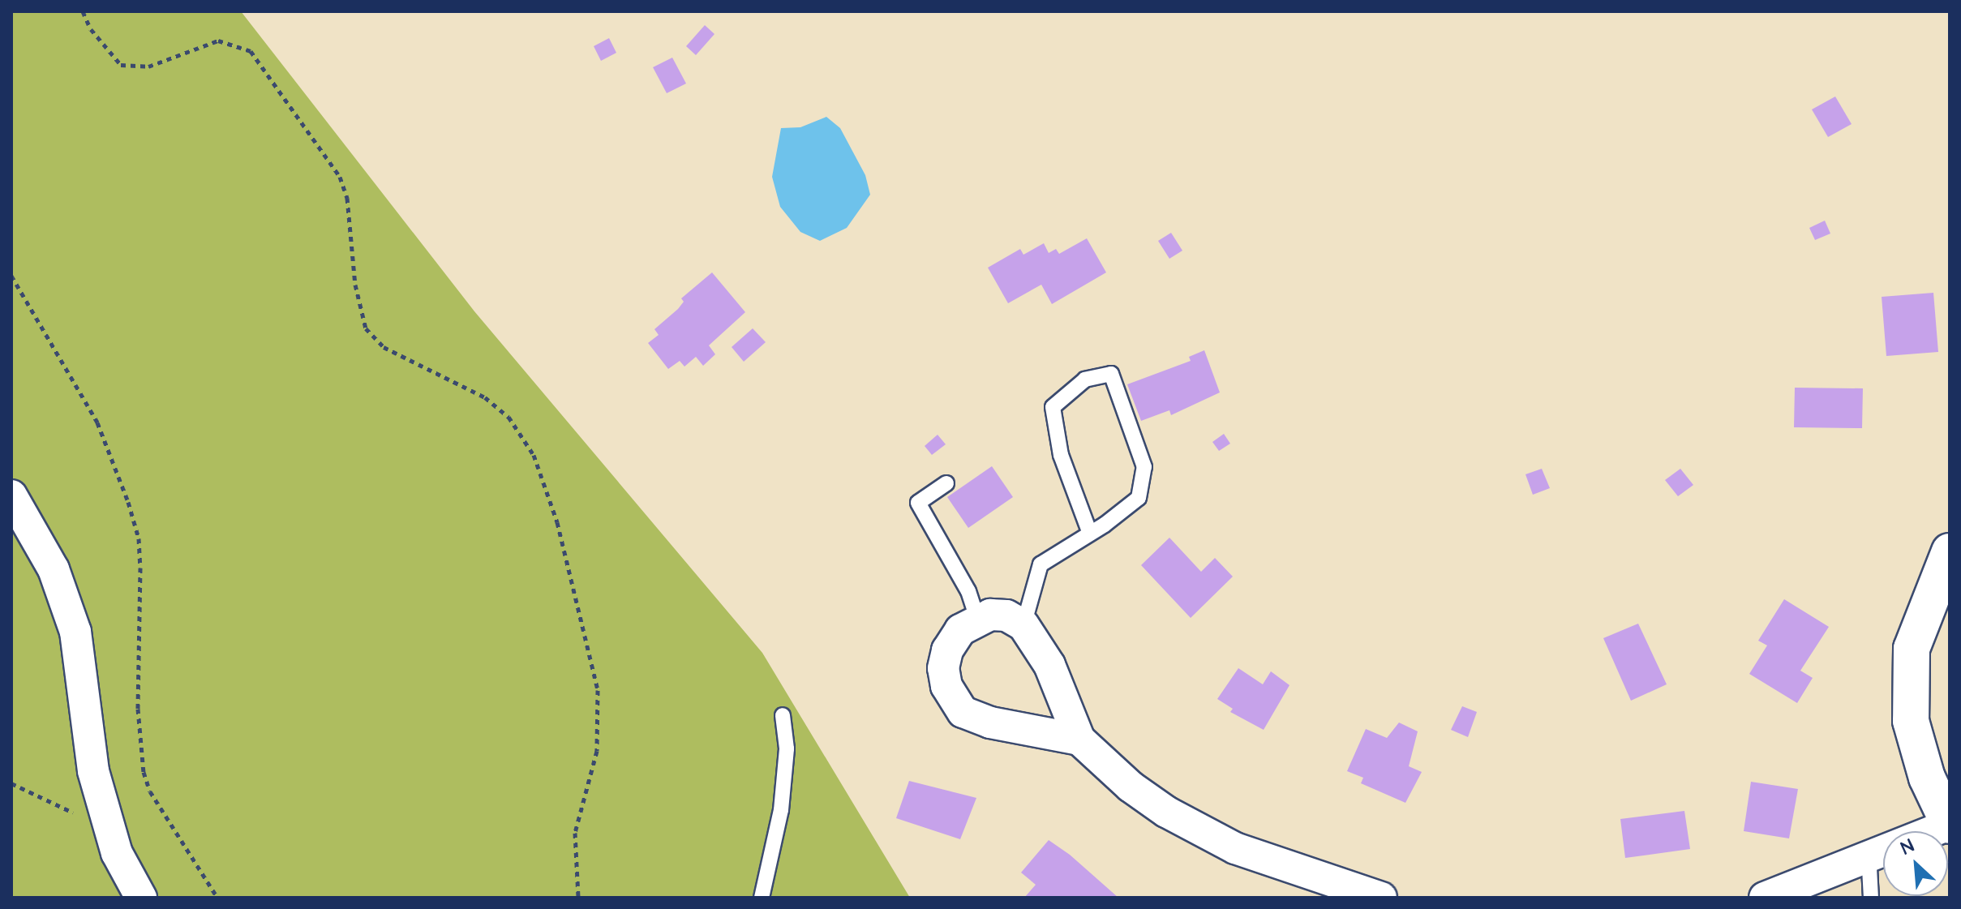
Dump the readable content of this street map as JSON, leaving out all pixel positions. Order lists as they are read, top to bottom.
{
  "north": "top left"
}
